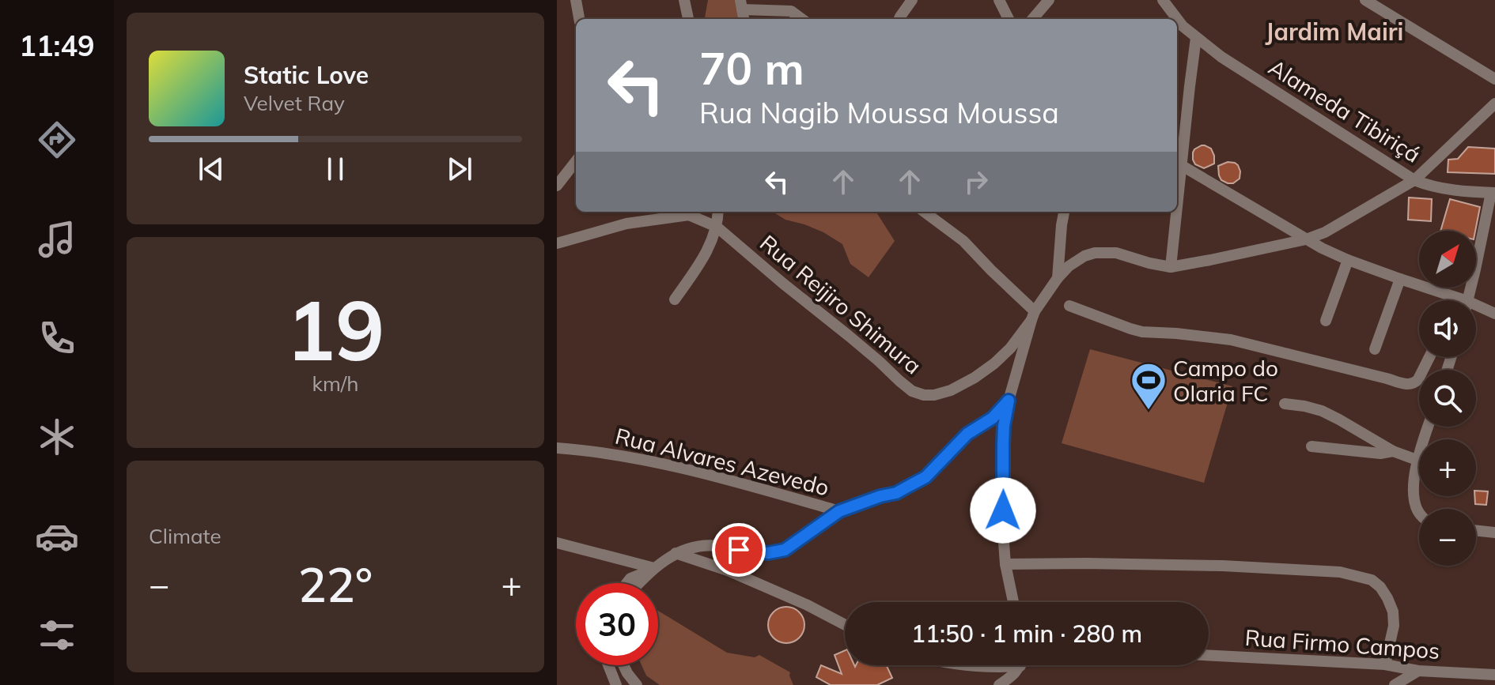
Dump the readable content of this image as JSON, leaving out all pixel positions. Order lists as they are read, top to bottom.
{
  "streets": {
    "street": [
      "Alameda Tibiriçá",
      "Rua Reijiro Shimura",
      "Rua Alvares Azevedo",
      "Rua Firmo Campos"
    ]
  },
  "districts": ["Jardim Mairi"],
  "places": {
    "sports": ["Campo do Olaria FC"]
  },
  "north": "top right",
  "page": {
    "tabs": "11:49",
    "turn": ["70 m", "Rua Nagib Moussa Moussa"],
    "song": ["Static Love", "Velvet Ray"],
    "map_buttons": ["+", "−"],
    "tile": [
      ["19", "km/h"],
      "Climate"
    ],
    "heat": ["−", "22°", "+"],
    "limit": "30",
    "trip": "11:50 · 1 min · 280 m"
  }
}
